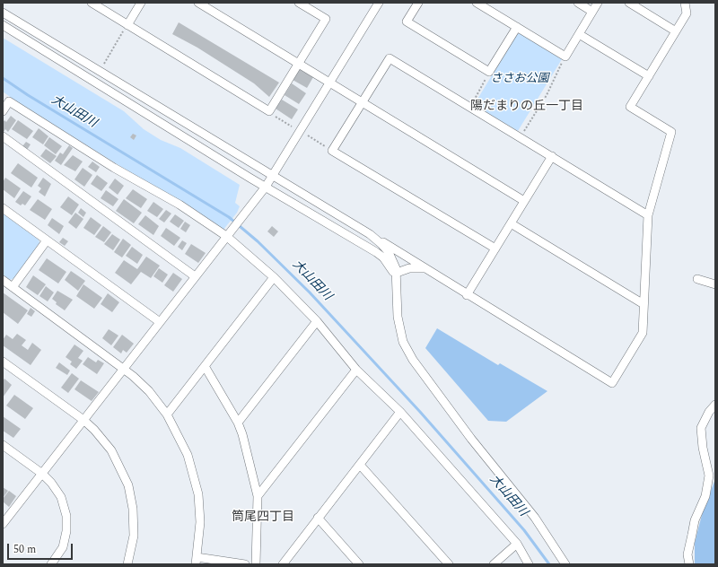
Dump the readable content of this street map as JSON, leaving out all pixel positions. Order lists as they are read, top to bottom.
{
  "districts": ["陽だまりの丘一丁目", "筒尾四丁目"],
  "water": ["大山田川"],
  "parks": ["ささお公園"],
  "scale_bar": "50 m"
}
